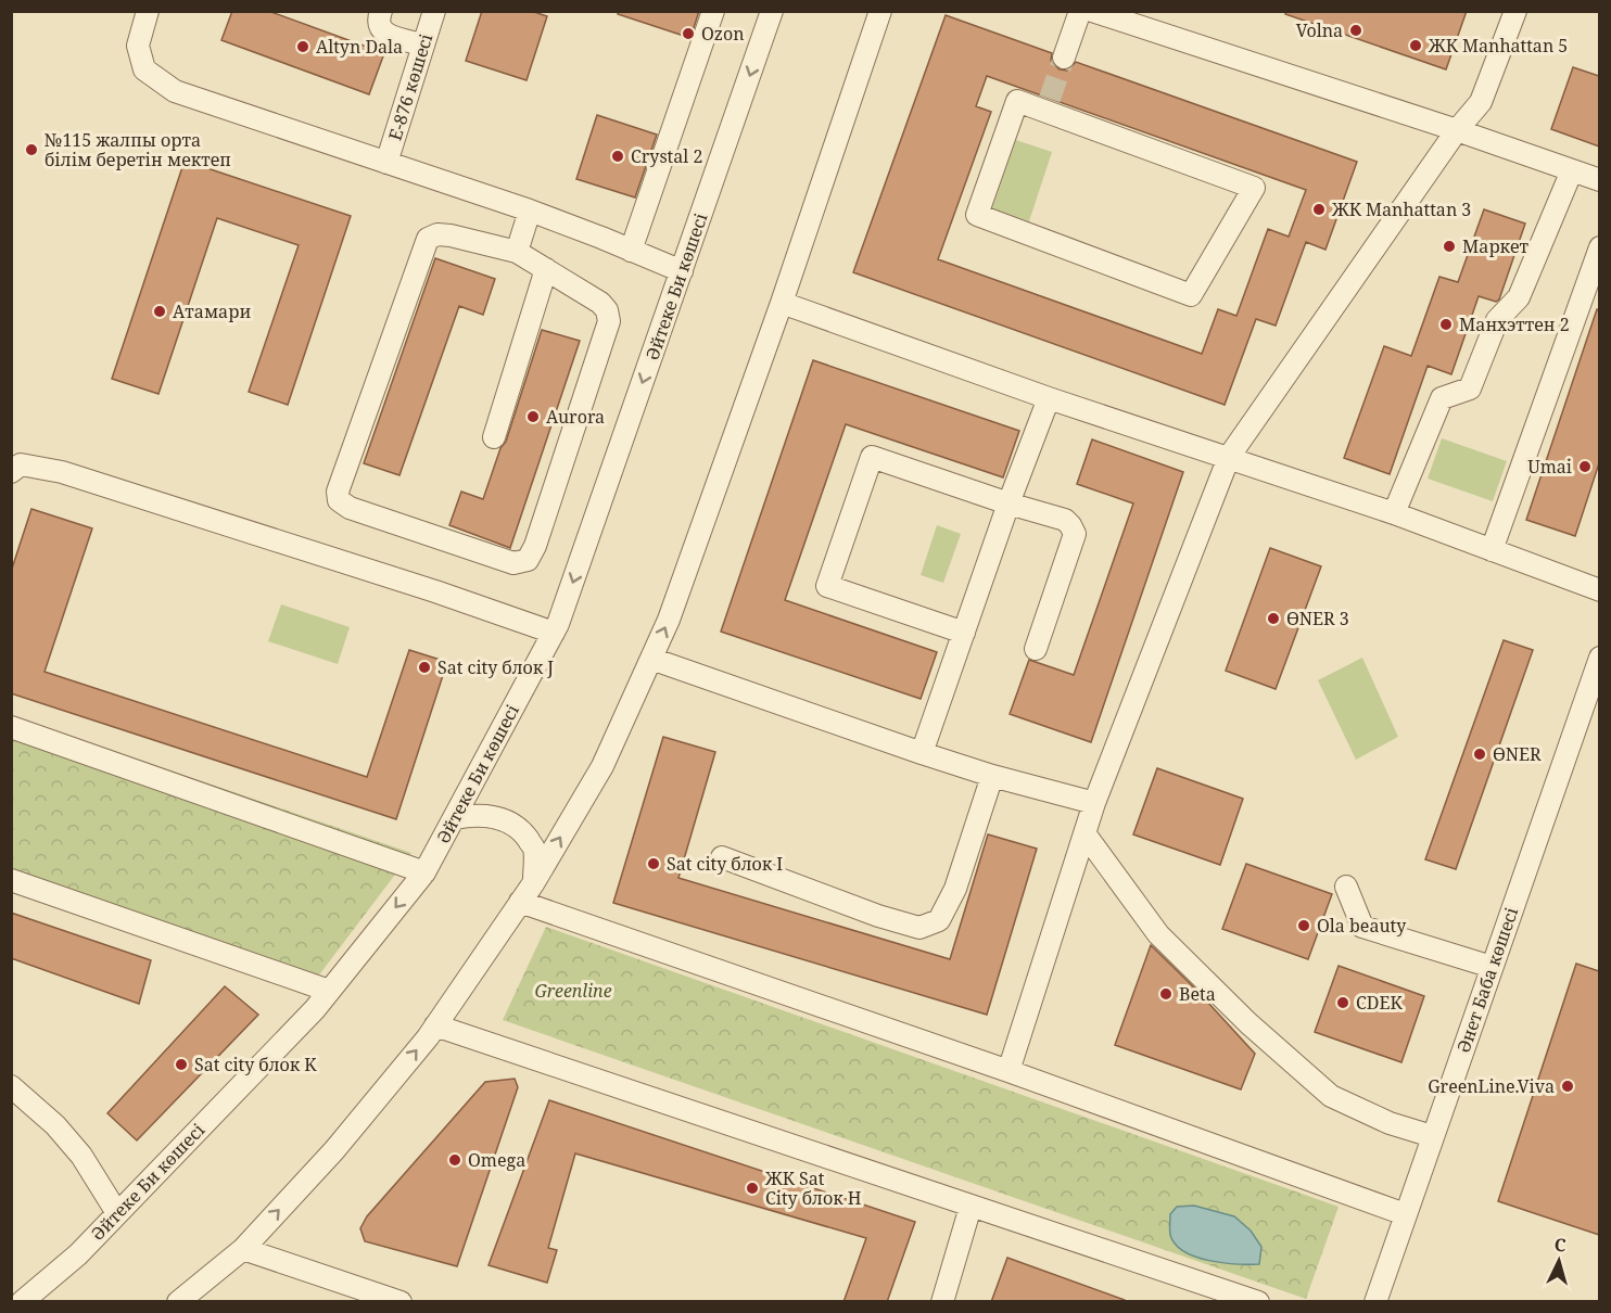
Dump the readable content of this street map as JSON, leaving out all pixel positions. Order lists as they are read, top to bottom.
{
  "streets": {
    "street": ["Е-876 көшесі", "Әйтеке Би көшесі", "Әнет Баба көшесі"]
  },
  "parks": ["Greenline"],
  "places": [
    "Volna",
    "Ozon",
    "ЖК Manhattan 5",
    "Altyn Dala",
    "№115 жалпы орта білім беретін мектеп",
    "Crystal 2",
    "ЖК Manhattan 3",
    "Маркет",
    "Атамари",
    "Манхэттен 2",
    "Aurora",
    "Umai",
    "ӨNER 3",
    "Sat city блок J",
    "ӨNER",
    "Sat city блок I",
    "Ola beauty",
    "Beta",
    "CDEK",
    "Sat city блок K",
    "GreenLine.Viva",
    "Omega",
    "ЖК Sat City блок H"
  ],
  "north": "top"
}
